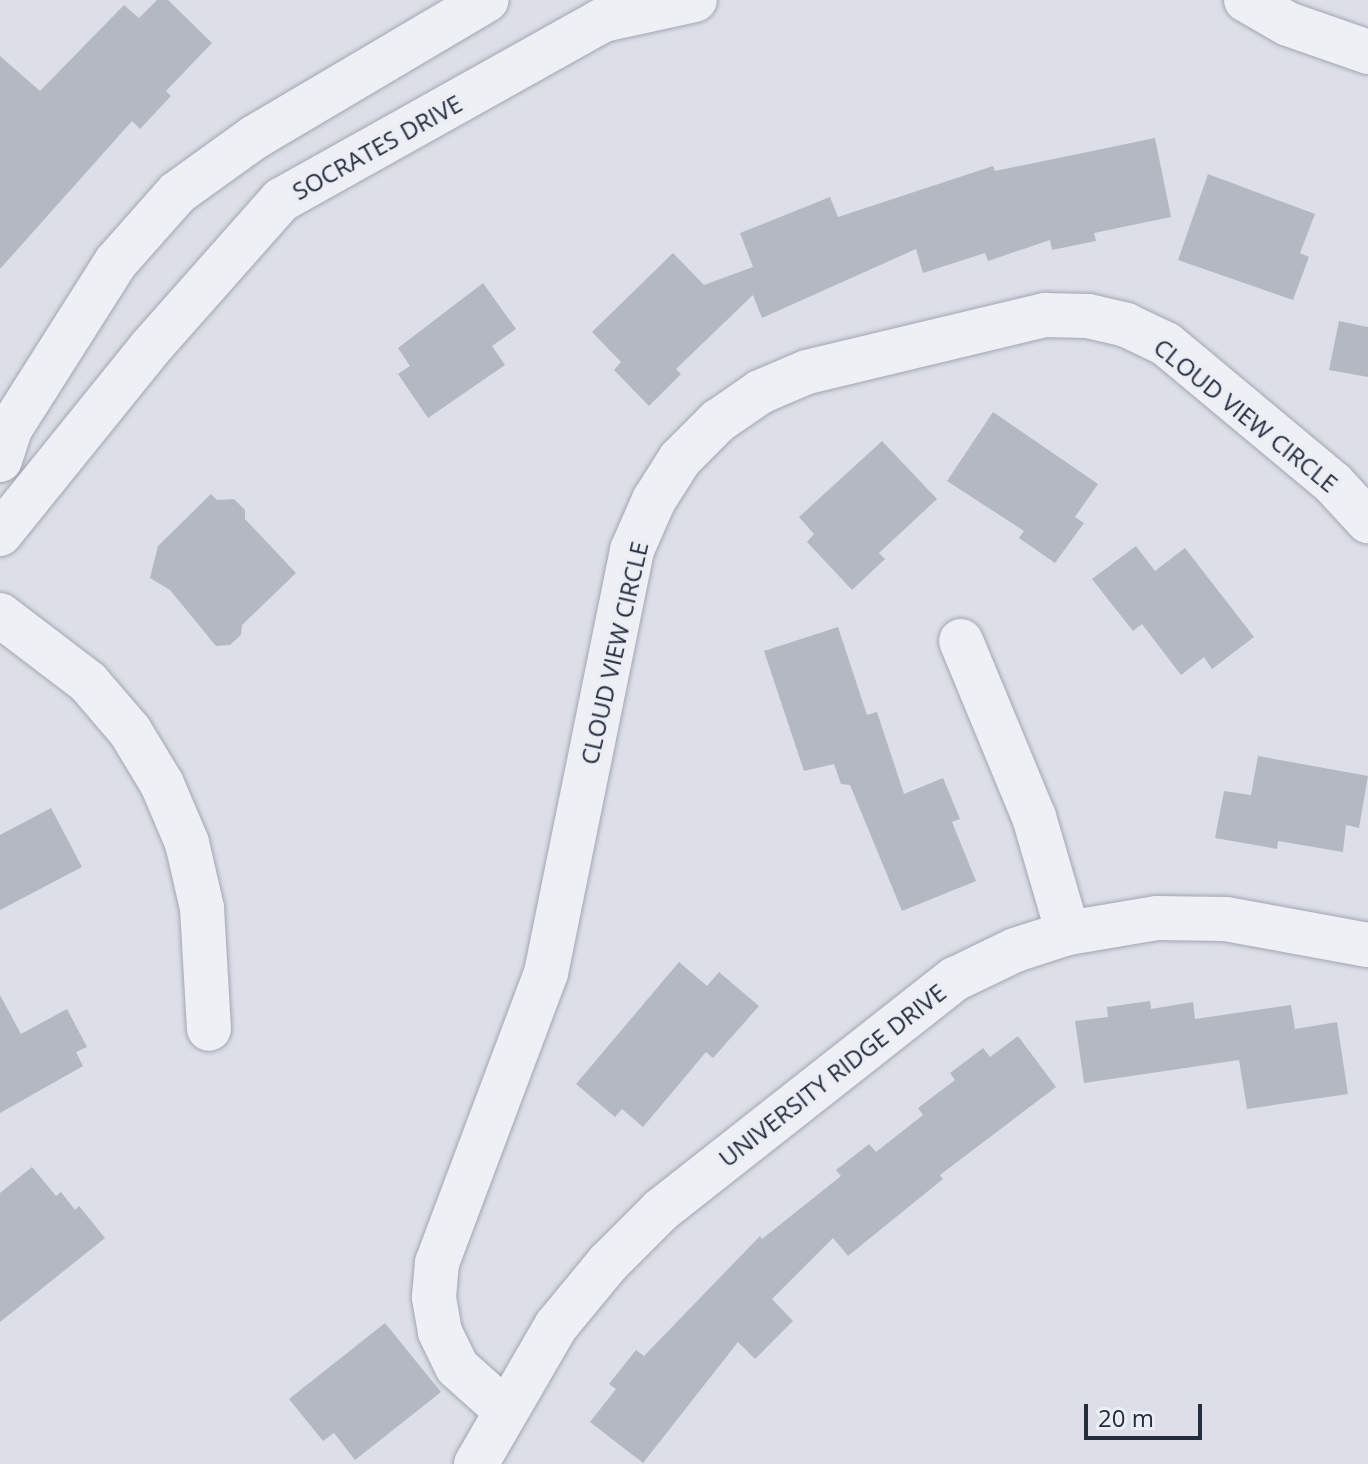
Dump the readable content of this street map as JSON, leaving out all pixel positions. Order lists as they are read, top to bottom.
{
  "streets": {
    "street": ["SOCRATES DRIVE", "CLOUD VIEW CIRCLE", "UNIVERSITY RIDGE DRIVE"]
  },
  "crossings": [
    ["CLOUD VIEW CIRCLE", "UNIVERSITY RIDGE DRIVE"]
  ],
  "scale_bar": "20 m"
}
